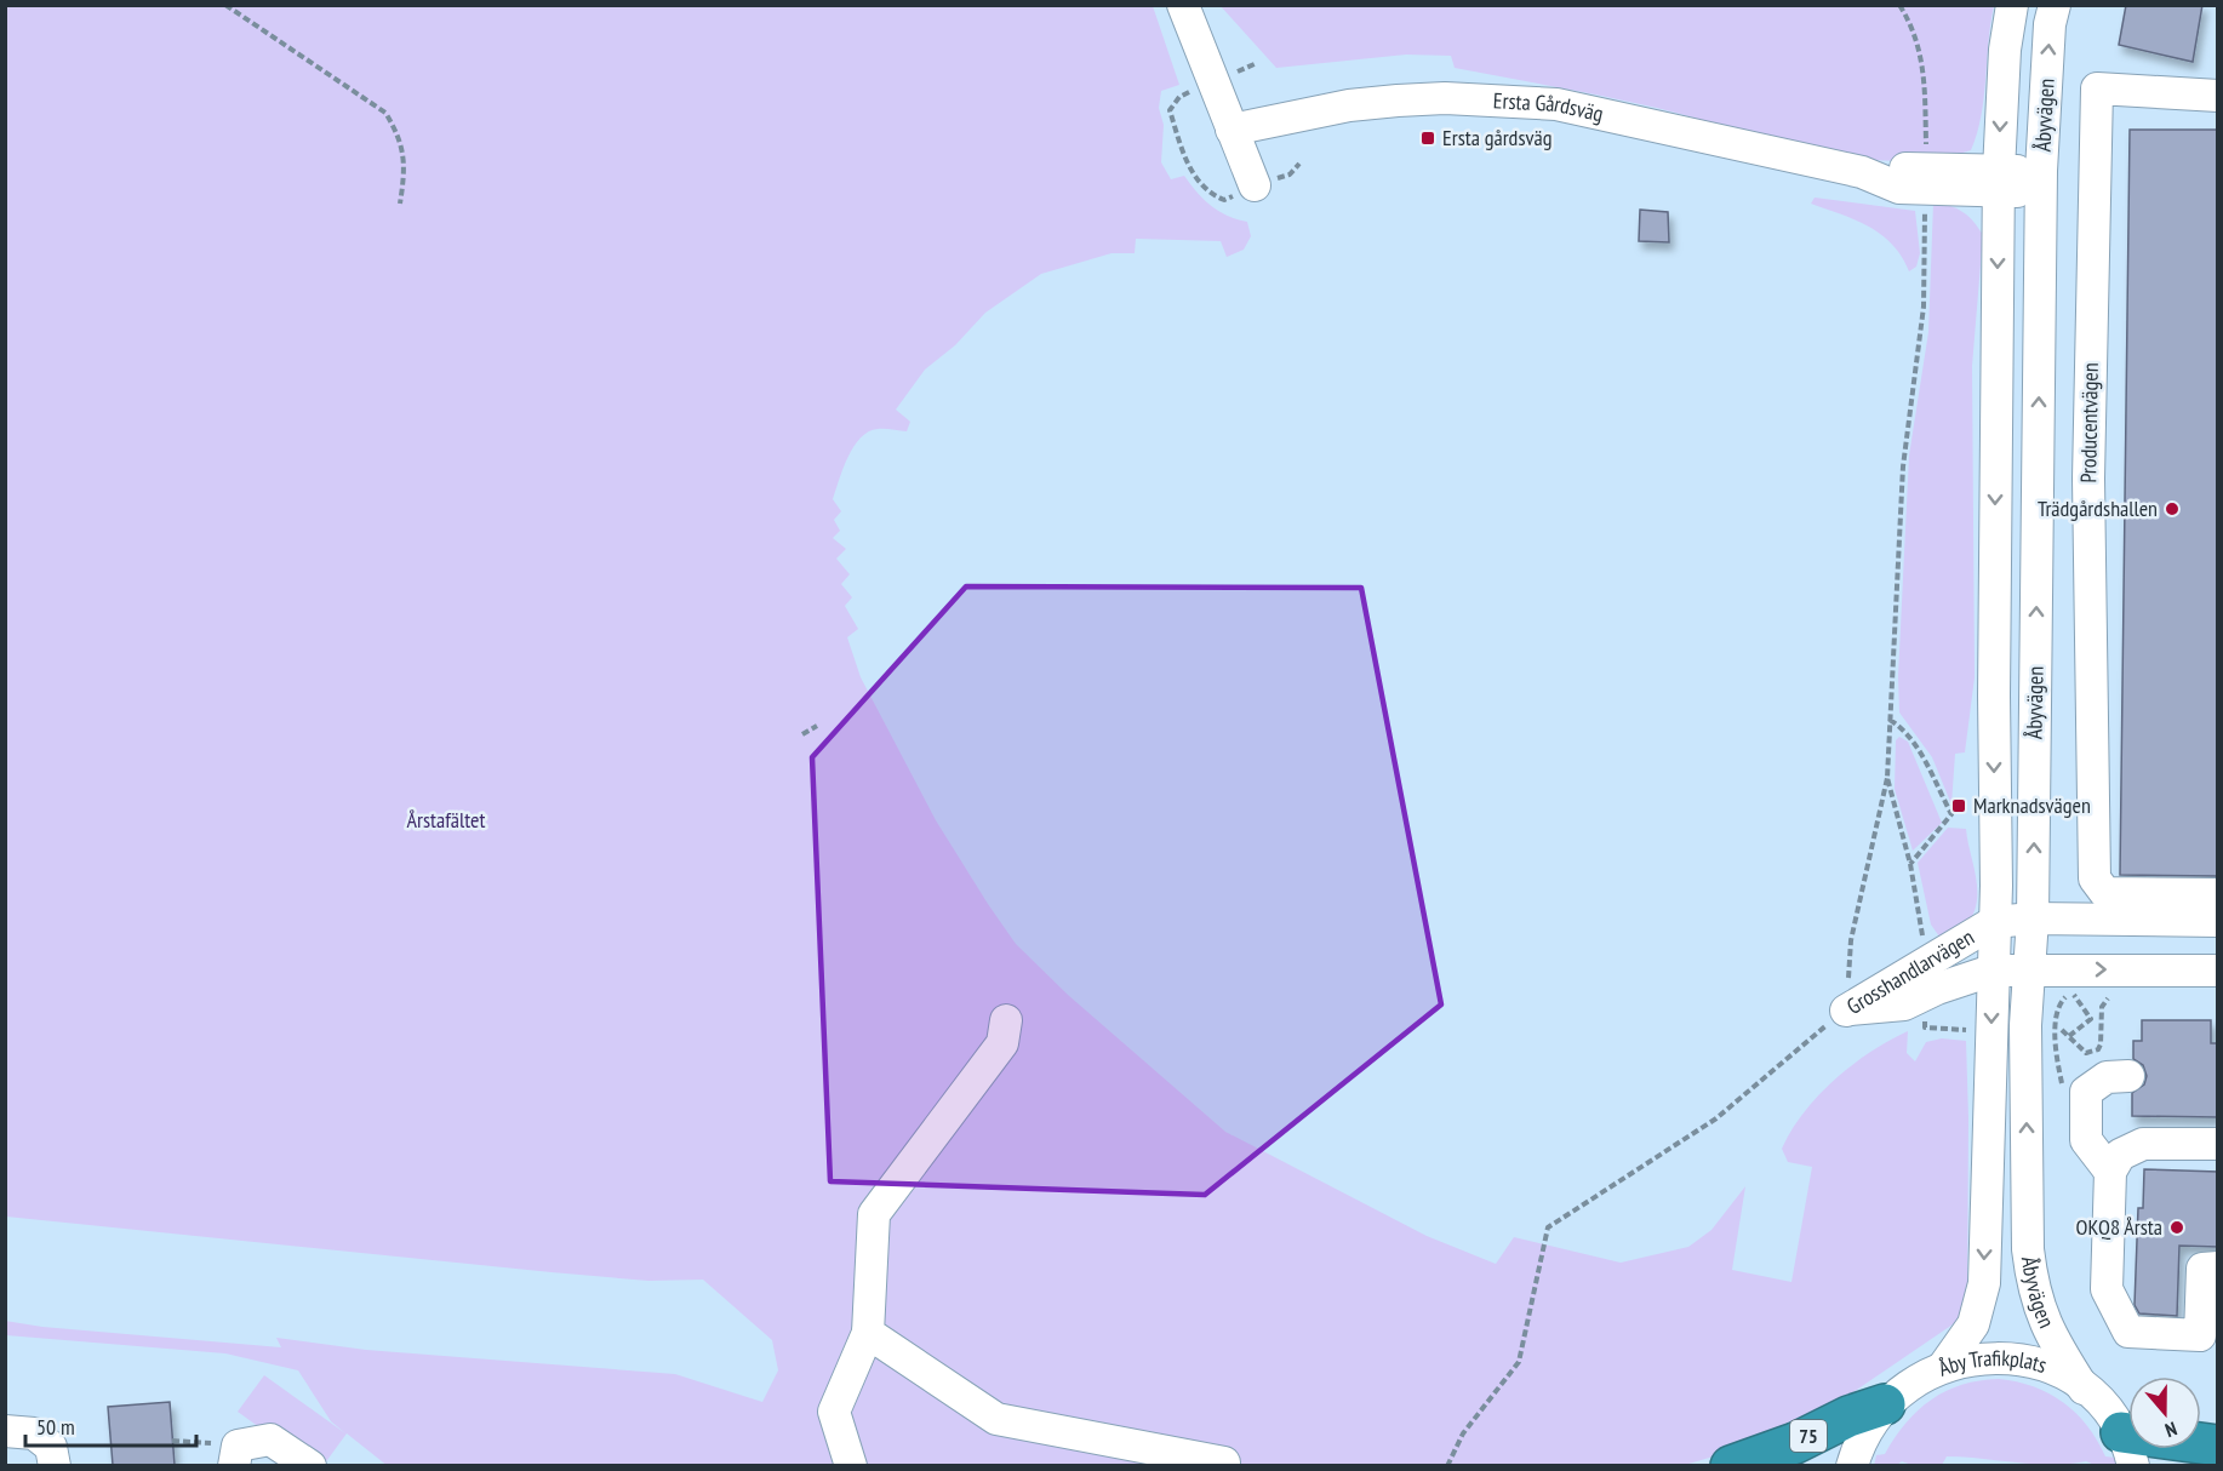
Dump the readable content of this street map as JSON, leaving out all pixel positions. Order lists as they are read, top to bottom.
{
  "streets": {
    "highway": ["75"],
    "street": [
      "Ersta Gårdsväg",
      "Åbyvägen",
      "Producentvägen",
      "Grosshandlarvägen",
      "Åby Trafikplats"
    ]
  },
  "crossings": [
    ["Ersta Gårdsväg", "Åbyvägen"],
    ["Åbyvägen", "Grosshandlarvägen"],
    ["Åbyvägen", "Åby Trafikplats"],
    ["Åby Trafikplats", "75"]
  ],
  "parks": ["Årstafältet"],
  "places": {
    "transit": ["Ersta gårdsväg", "Marknadsvägen"],
    "other": ["Trädgårdshallen", "OKQ8 Årsta"]
  },
  "scale_bar": "50 m",
  "north": "bottom"
}
